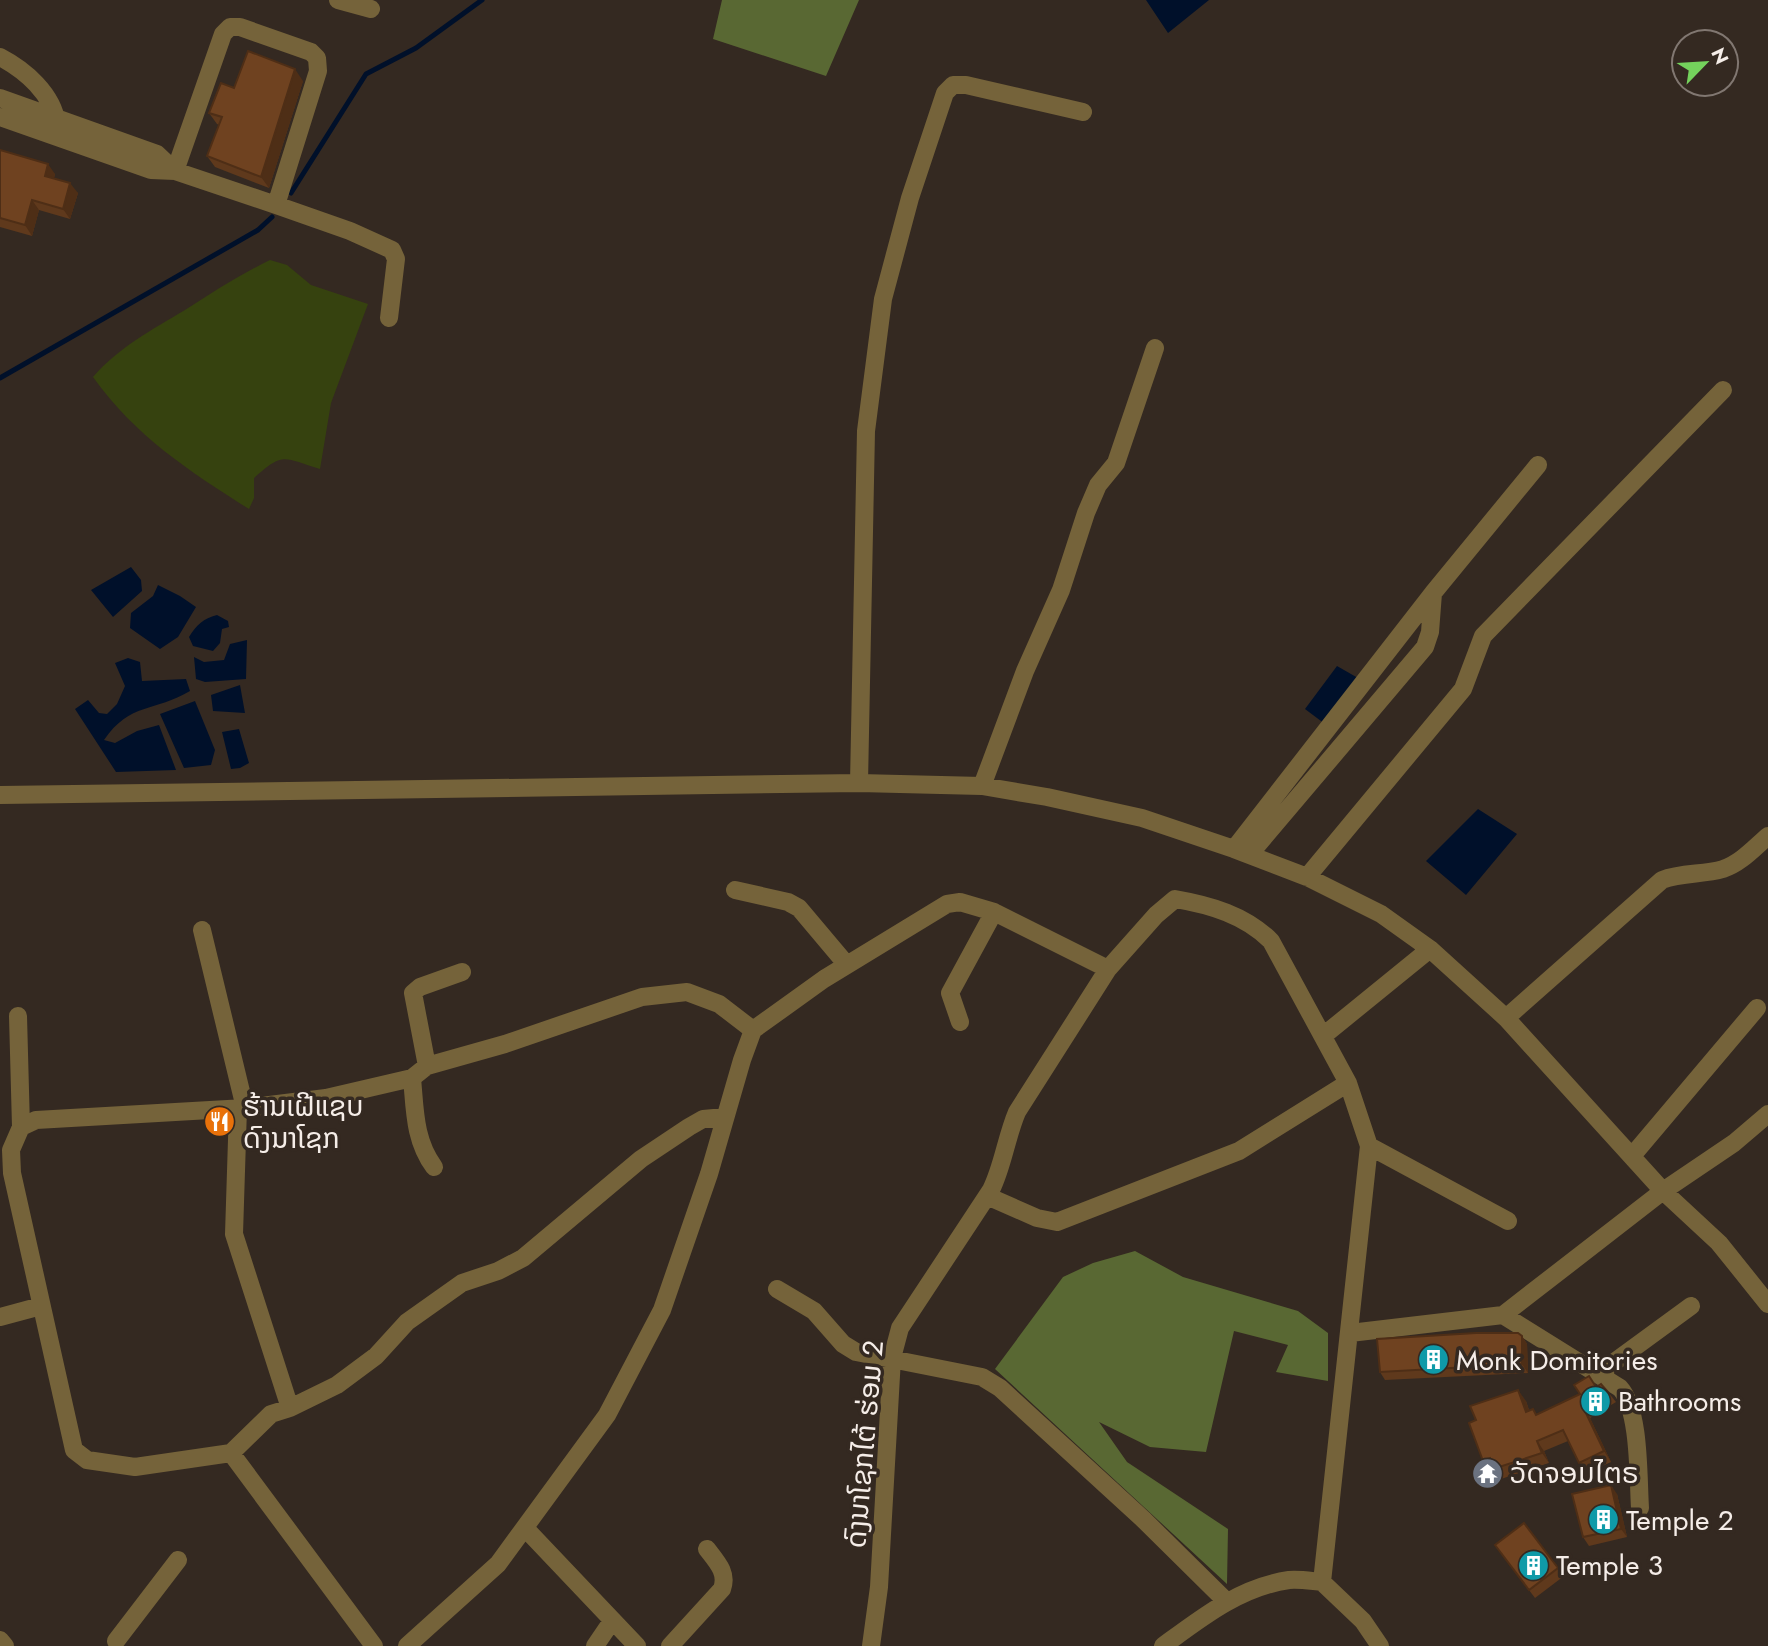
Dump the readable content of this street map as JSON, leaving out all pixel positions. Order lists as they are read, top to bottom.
{
  "streets": {
    "street": ["ດົງນາໂຊກໄຕ້ ຮ່ອມ 2"]
  },
  "places": {
    "restaurant": ["ຮ້ານເຝີແຊບ ດົງນາໂຊກ"],
    "building": [
      "Monk Domitories",
      "Bathrooms",
      "Temple 2",
      "Temple 3"
    ],
    "temple": ["ວັດຈອມໄຕຣ"]
  },
  "north": "top right"
}
